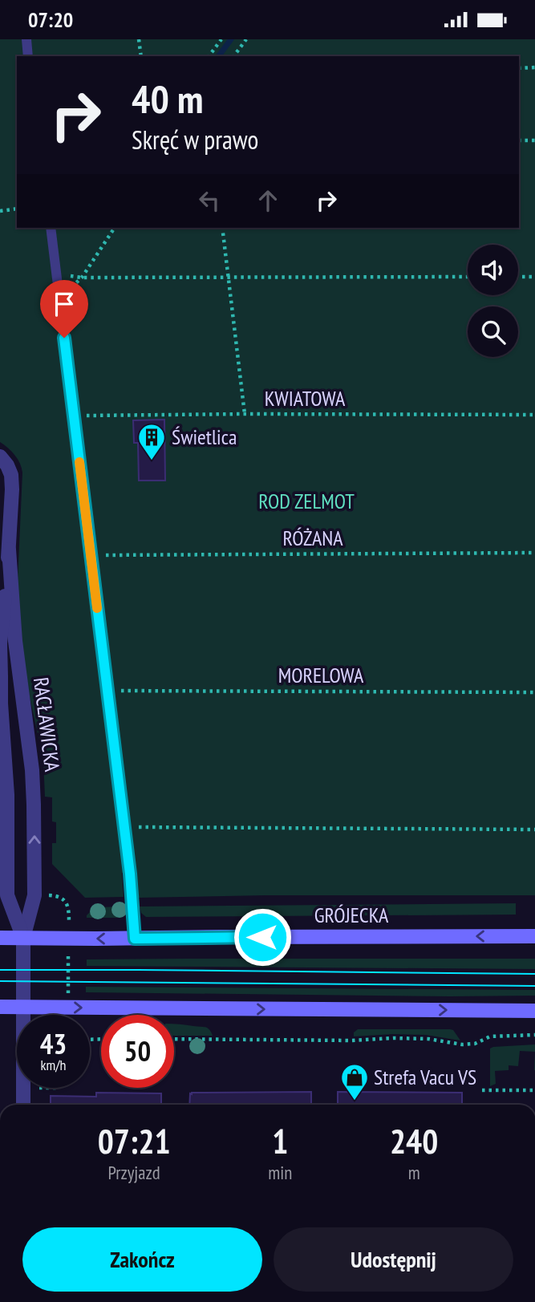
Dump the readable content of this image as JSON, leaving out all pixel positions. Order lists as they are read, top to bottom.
{
  "streets": {
    "main road": ["GRÓJECKA"],
    "street": ["RACŁAWICKA"],
    "path": ["KWIATOWA", "RÓŻANA", "MORELOWA"]
  },
  "crossings": [
    ["RACŁAWICKA", "GRÓJECKA"]
  ],
  "parks": ["ROD ZELMOT"],
  "places": {
    "building": ["Świetlica"],
    "shop": ["Strefa Vacu VS"]
  },
  "page": {
    "status": "07:20",
    "turn": ["40 m", "Skręć w prawo"],
    "speed": "43 km/h",
    "limit": "50",
    "eta": [
      "07:21",
      "Przyjazd",
      "1",
      "min",
      "240",
      "m"
    ],
    "buttons": ["Zakończ", "Udostępnij"]
  }
}
